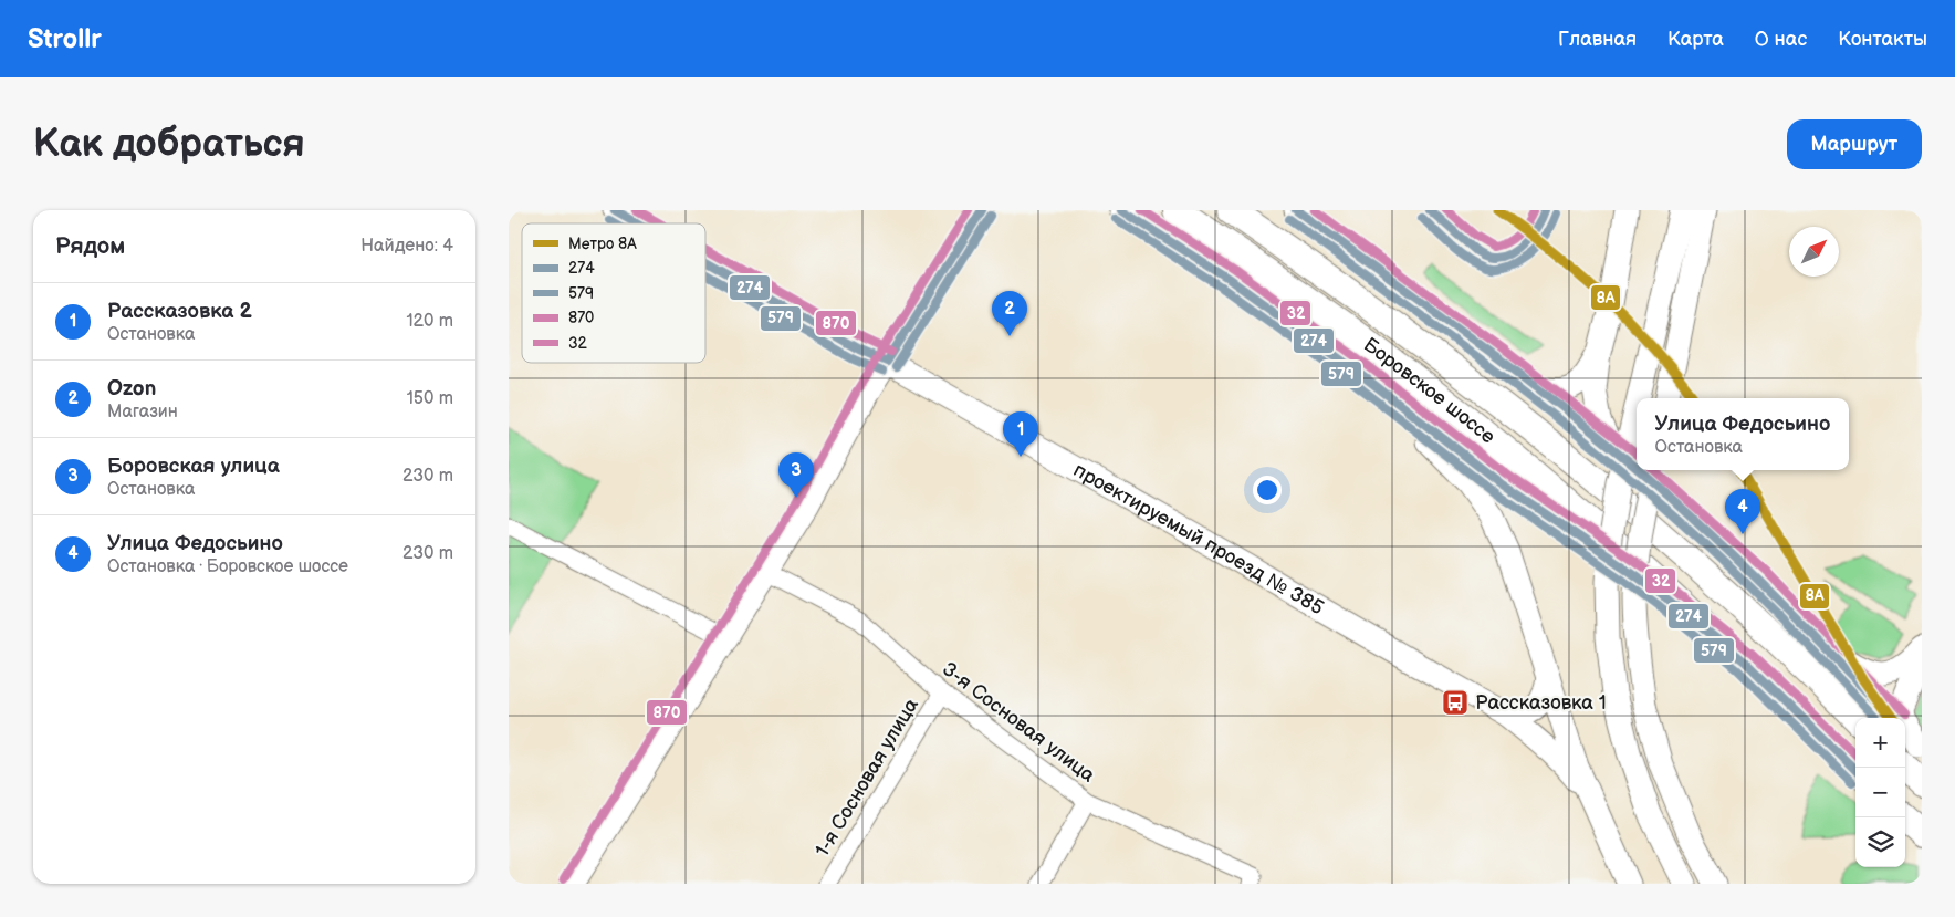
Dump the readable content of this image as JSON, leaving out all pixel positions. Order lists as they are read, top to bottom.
{
  "streets": {
    "main road": ["Боровское шоссе", "проектируемый проезд № 385"],
    "street": ["3-я Сосновая улица", "1-я Сосновая улица"]
  },
  "crossings": [
    ["3-я Сосновая улица", "1-я Сосновая улица"]
  ],
  "places": {
    "bus stop": ["Рассказовка 1"]
  },
  "lines": [
    "metro line 8А",
    "transit line 274",
    "transit line 870",
    "transit line 32",
    "transit line 579"
  ],
  "legend": [
    "Метро 8А",
    "274",
    "579",
    "870",
    "32"
  ],
  "north": "top right",
  "page": {
    "header": "Strollr",
    "nav": [
      "Главная",
      "Карта",
      "О нас",
      "Контакты"
    ],
    "buttons": "Маршрут",
    "title": "Как добраться",
    "heading": ["Рядом", "Найдено: 4"],
    "list": [
      {
        "mark": "1",
        "name": "Рассказовка 2",
        "note": "Остановка",
        "value": "120 m"
      },
      {
        "mark": "2",
        "name": "Ozon",
        "note": "Магазин",
        "value": "150 m"
      },
      {
        "mark": "3",
        "name": "Боровская улица",
        "note": "Остановка",
        "value": "230 m"
      },
      {
        "mark": "4",
        "name": "Улица Федосьино",
        "note": "Остановка · Боровское шоссе",
        "value": "230 m"
      }
    ],
    "pins": [
      "2",
      "1",
      "3",
      "4"
    ],
    "popup": ["Улица Федосьино", "Остановка"],
    "map_buttons": ["+", "−"]
  }
}
